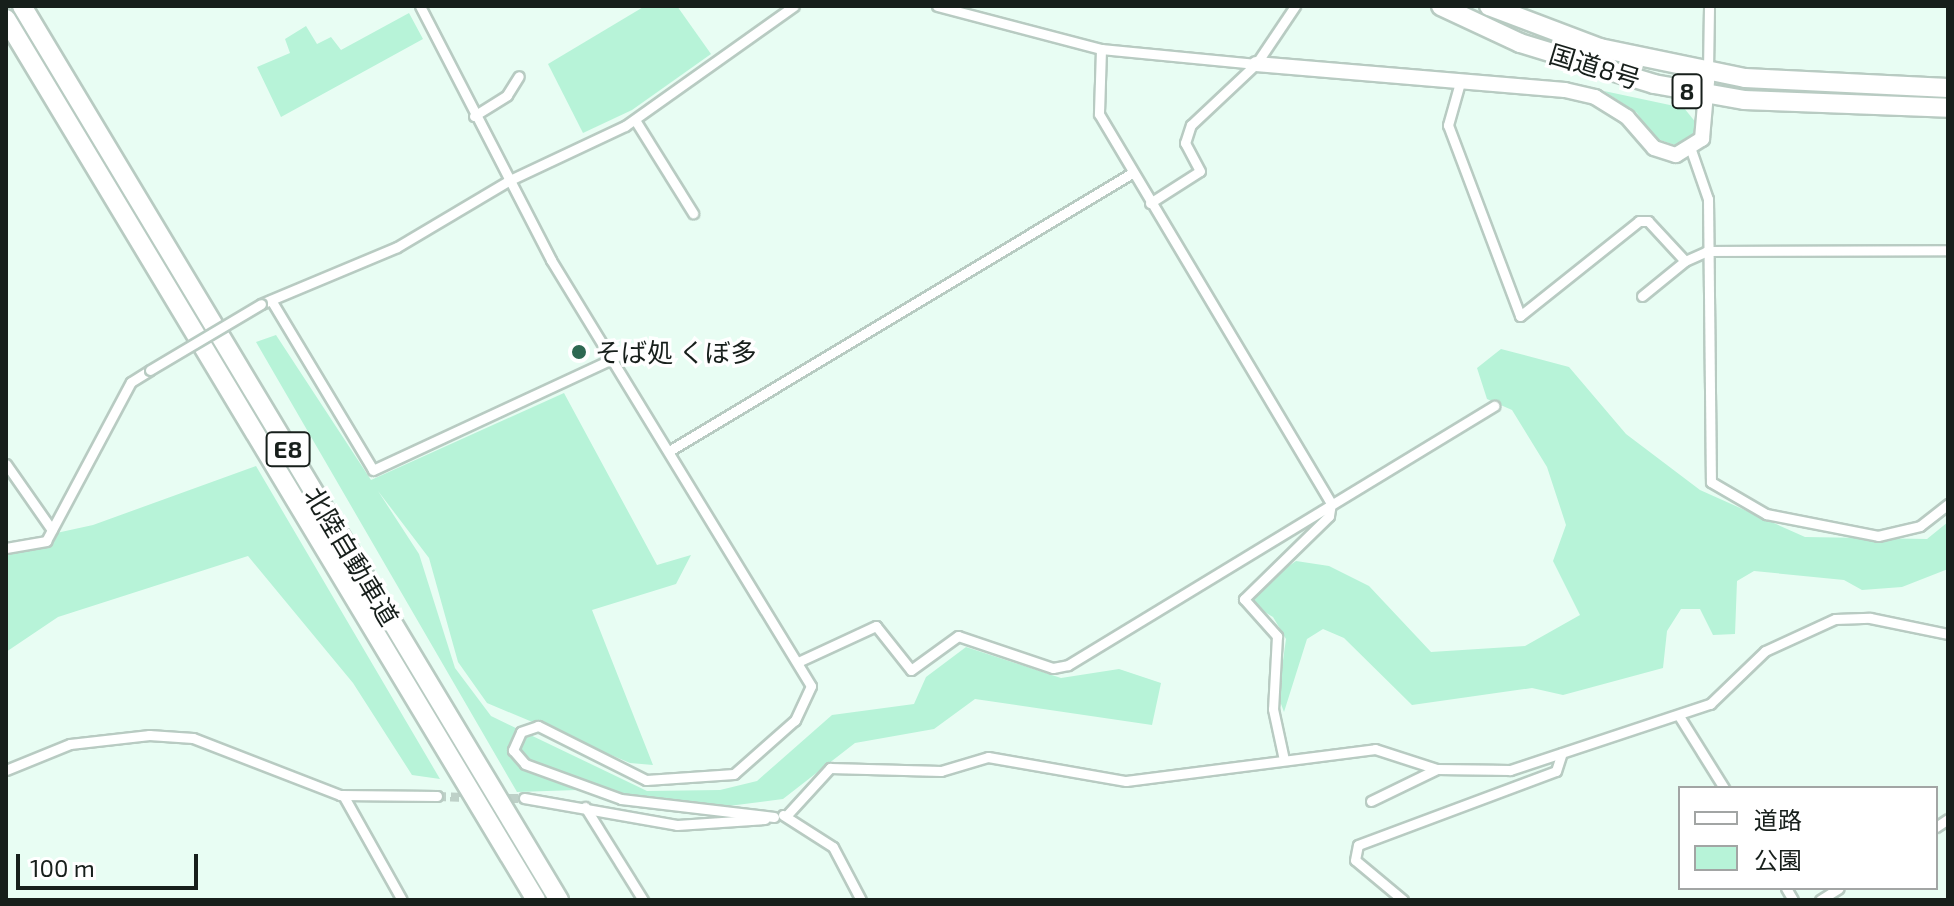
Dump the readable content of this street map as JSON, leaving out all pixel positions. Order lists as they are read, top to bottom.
{
  "streets": {
    "highway": [
      "国道8号",
      "8",
      "E8",
      "北陸自動車道"
    ]
  },
  "places": ["そば処 くぼ多"],
  "legend": ["道路", "公園"],
  "scale_bar": "100 m"
}
